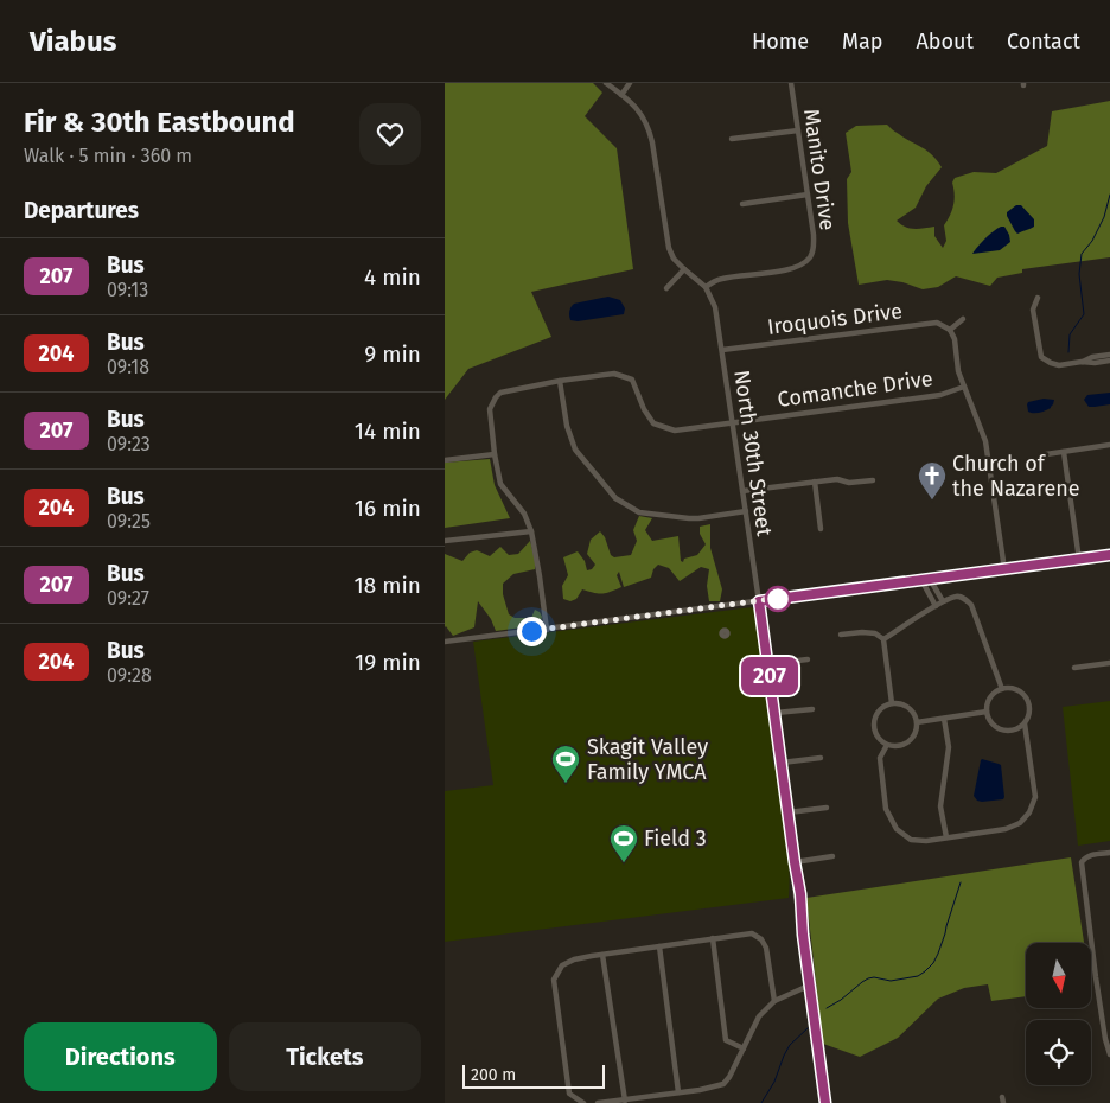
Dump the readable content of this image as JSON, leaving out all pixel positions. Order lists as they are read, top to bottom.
{
  "streets": {
    "street": [
      "Manito Drive",
      "Iroquois Drive",
      "Comanche Drive",
      "North 30th Street"
    ]
  },
  "crossings": [
    ["Manito Drive", "North 30th Street"],
    ["Iroquois Drive", "North 30th Street"],
    ["Comanche Drive", "North 30th Street"]
  ],
  "places": {
    "church": ["Church of the Nazarene"],
    "sports": ["Skagit Valley Family YMCA", "Field 3"]
  },
  "lines": ["bus line 207"],
  "scale_bar": "200 m",
  "north": "bottom",
  "page": {
    "header": "Viabus",
    "nav": [
      "Home",
      "Map",
      "About",
      "Contact"
    ],
    "heading": [
      ["Fir & 30th Eastbound", "Walk · 5 min · 360 m"],
      "Departures"
    ],
    "on_map": "207",
    "list": [
      {
        "mark": "207",
        "name": "Bus",
        "note": "09:13",
        "value": "4 min"
      },
      {
        "mark": "204",
        "name": "Bus",
        "note": "09:18",
        "value": "9 min"
      },
      {
        "mark": "207",
        "name": "Bus",
        "note": "09:23",
        "value": "14 min"
      },
      {
        "mark": "204",
        "name": "Bus",
        "note": "09:25",
        "value": "16 min"
      },
      {
        "mark": "207",
        "name": "Bus",
        "note": "09:27",
        "value": "18 min"
      },
      {
        "mark": "204",
        "name": "Bus",
        "note": "09:28",
        "value": "19 min"
      }
    ],
    "buttons": ["Directions", "Tickets"],
    "scale": "200 m"
  }
}
